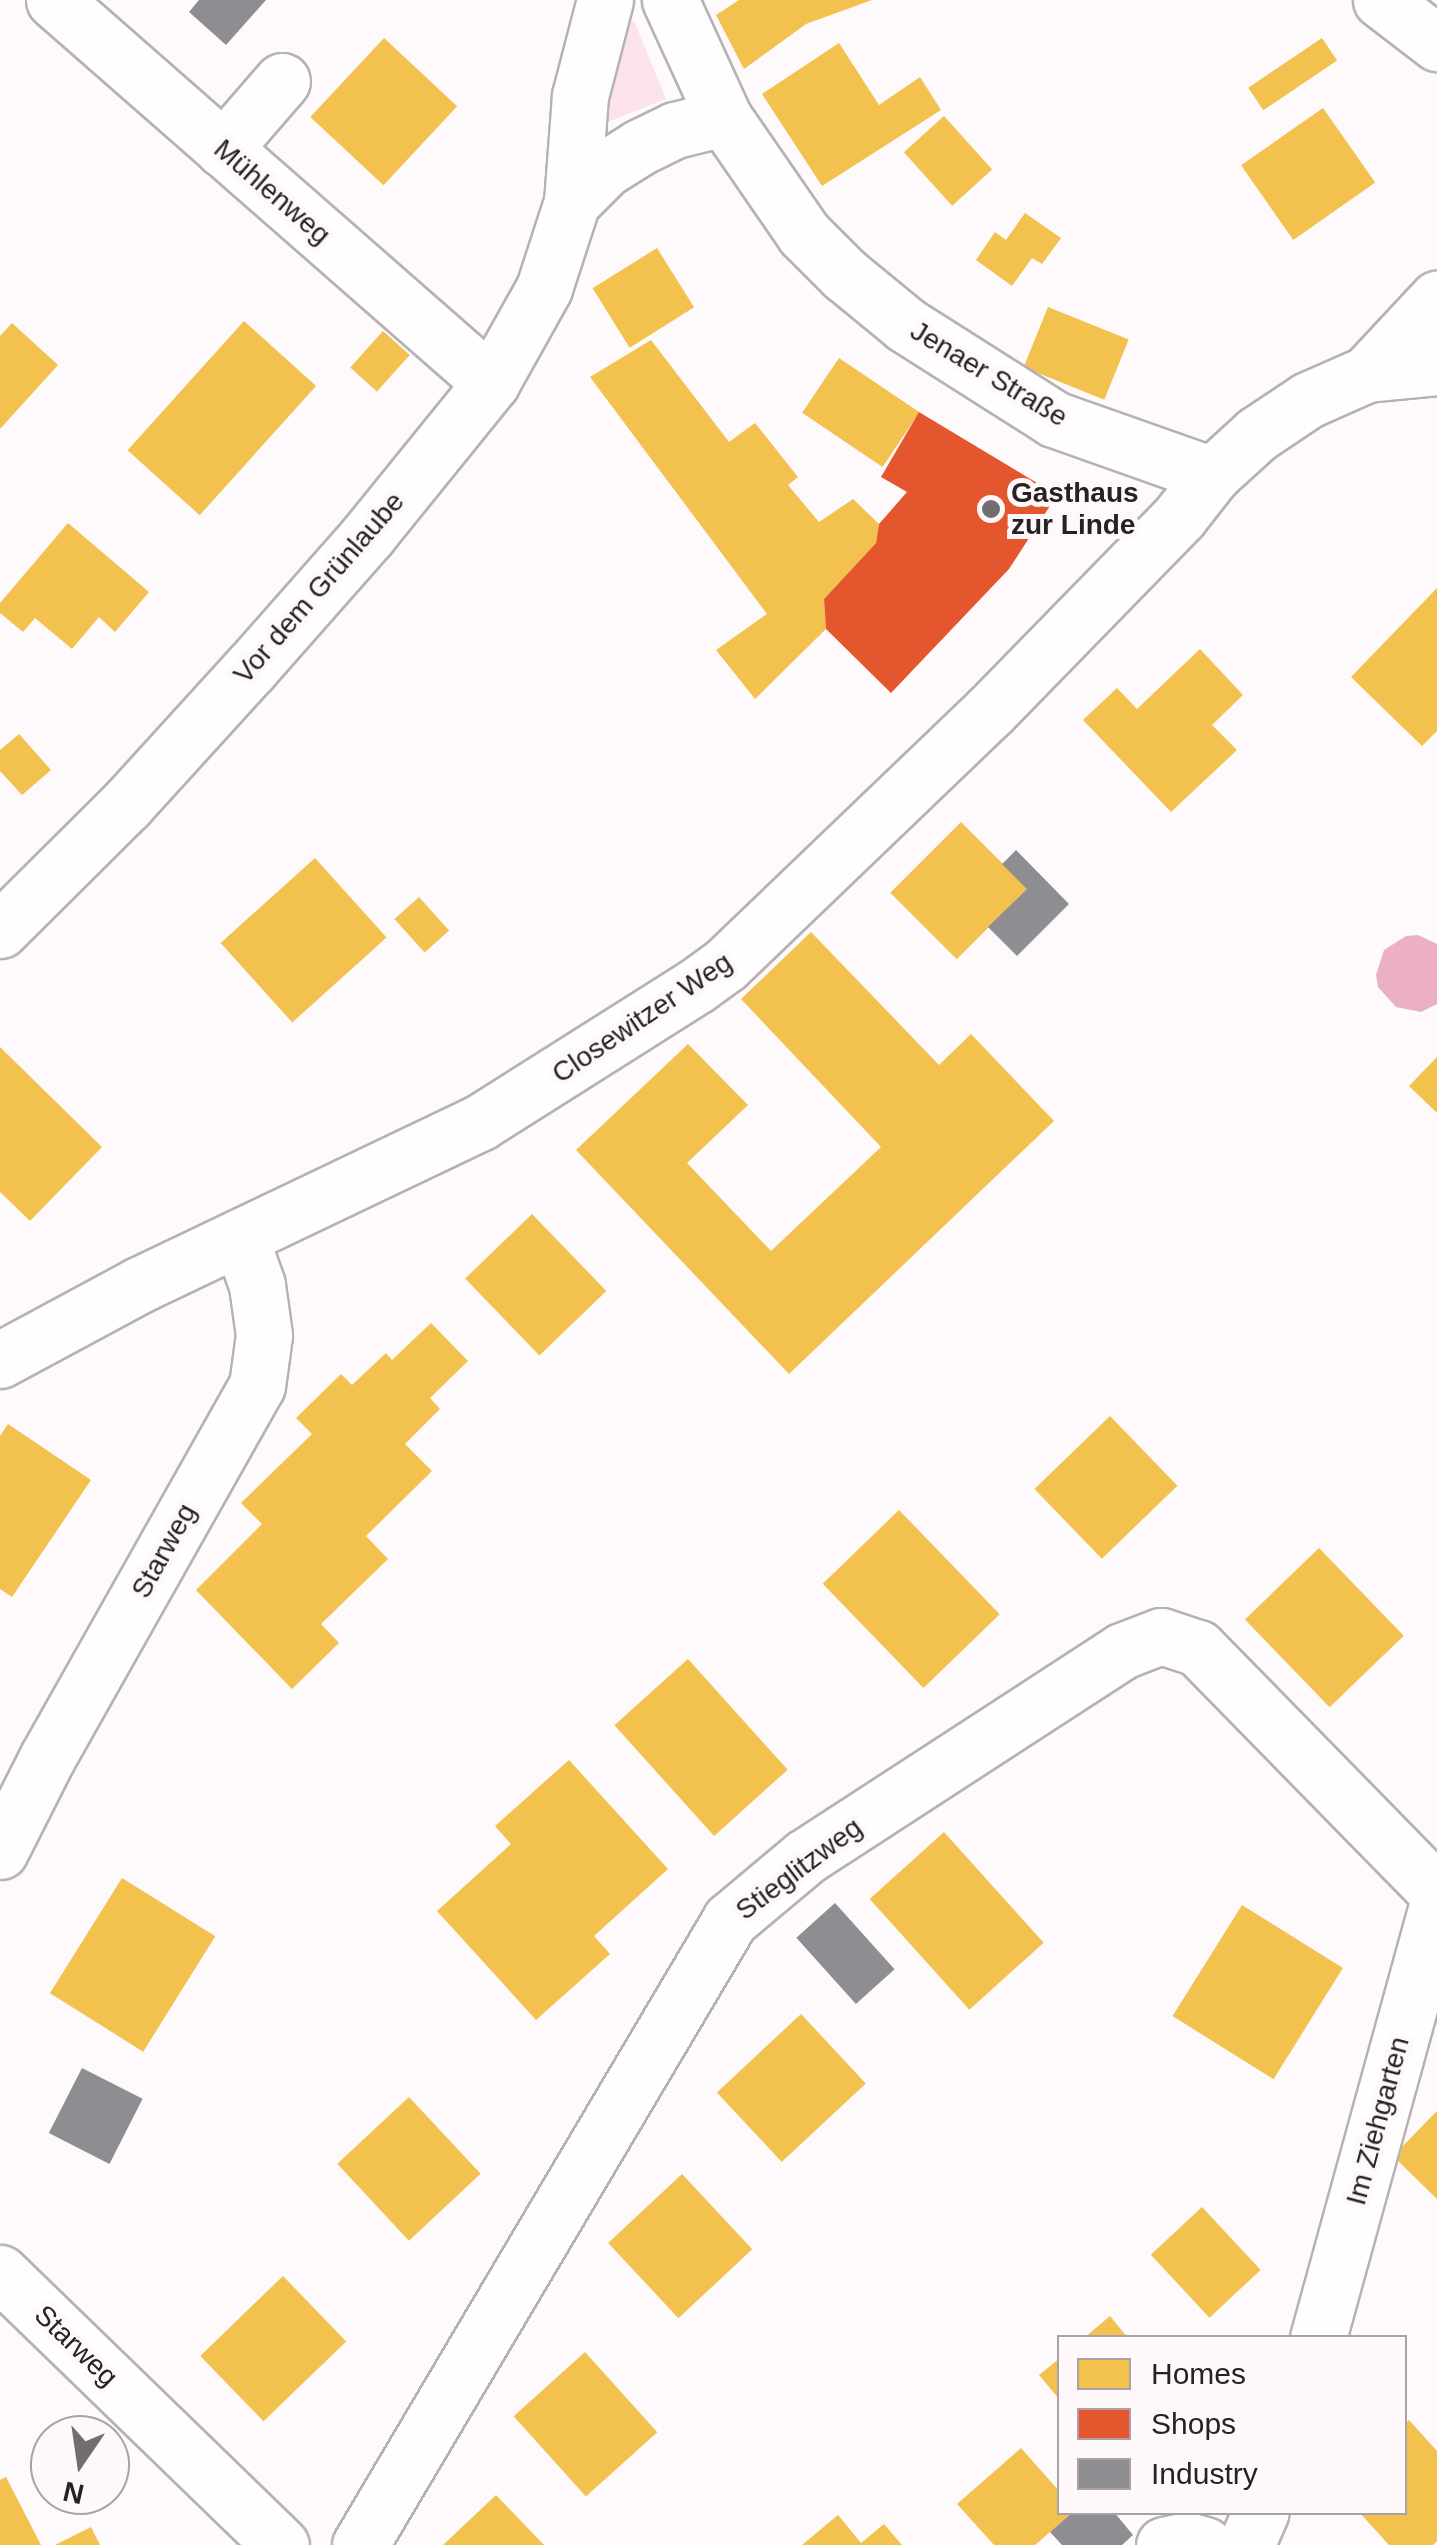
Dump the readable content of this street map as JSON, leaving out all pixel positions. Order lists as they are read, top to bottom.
{
  "streets": {
    "street": [
      "Mühlenweg",
      "Jenaer Straße",
      "Vor dem Grünlaube",
      "Closewitzer Weg",
      "Starweg",
      "Stieglitzweg",
      "Im Ziehgarten"
    ]
  },
  "crossings": [
    ["Mühlenweg", "Vor dem Grünlaube"],
    ["Jenaer Straße", "Vor dem Grünlaube"],
    ["Jenaer Straße", "Closewitzer Weg"],
    ["Closewitzer Weg", "Starweg"]
  ],
  "places": ["Gasthaus zur Linde"],
  "legend": ["Homes", "Shops", "Industry"],
  "north": "bottom"
}
